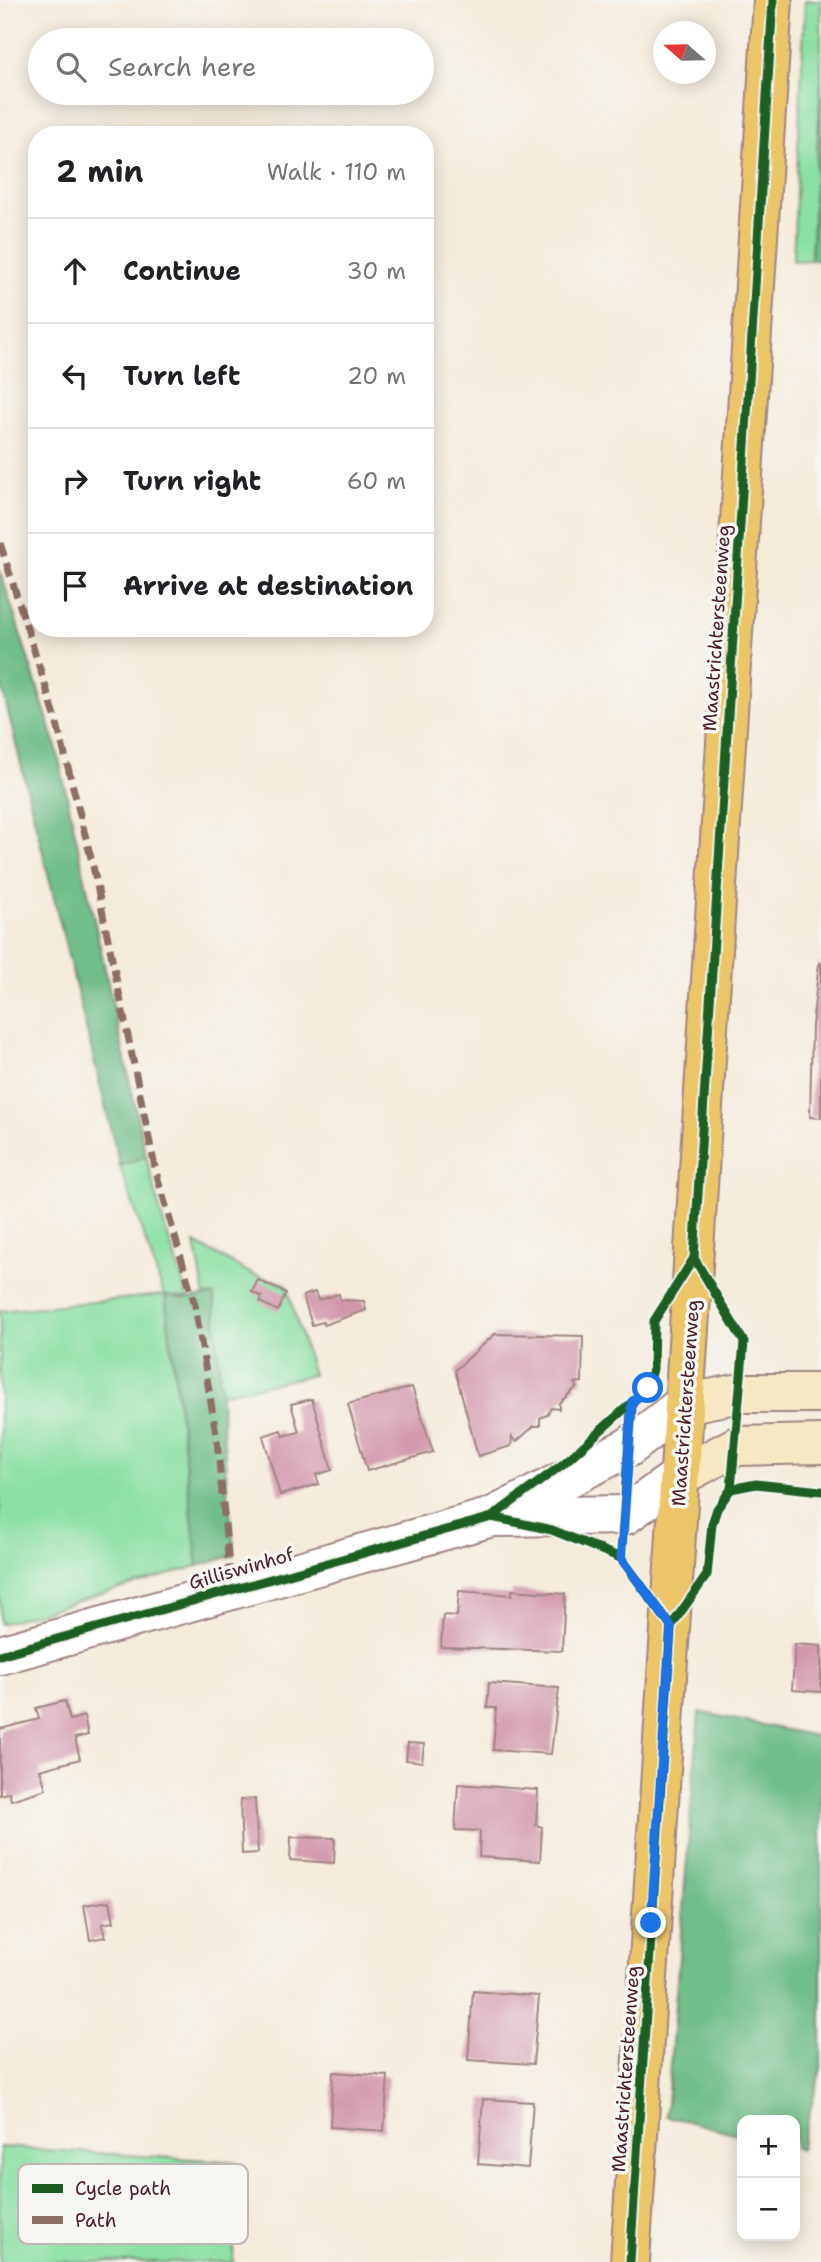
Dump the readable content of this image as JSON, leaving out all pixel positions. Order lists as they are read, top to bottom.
{
  "streets": {
    "main road": ["Maastrichtersteenweg", "Gilliswinhof"]
  },
  "crossings": [
    ["Maastrichtersteenweg", "Gilliswinhof"]
  ],
  "legend": ["Cycle path", "Path"],
  "north": "left",
  "page": {
    "search": "Search here",
    "heading": ["2 min", "Walk · 110 m"],
    "list": [
      ["Continue", "30 m"],
      ["Turn left", "20 m"],
      ["Turn right", "60 m"],
      "Arrive at destination"
    ],
    "map_buttons": ["+", "−"]
  }
}
